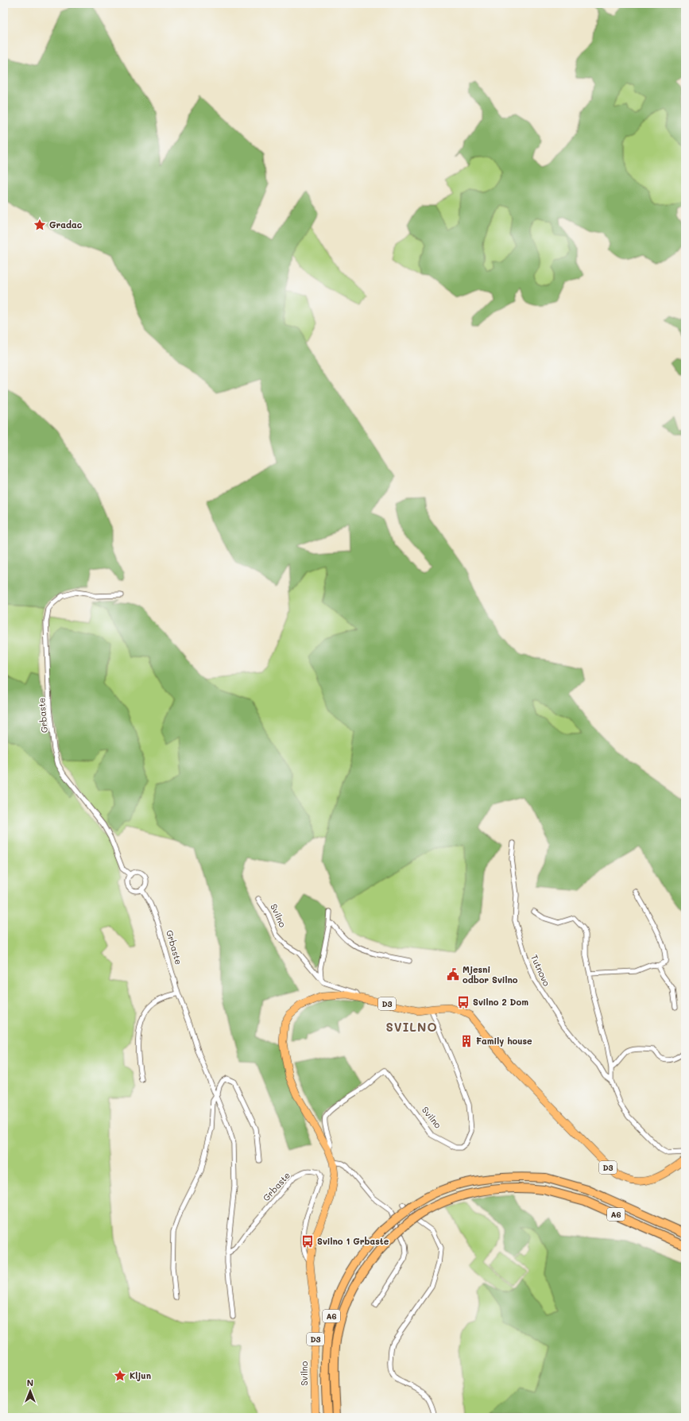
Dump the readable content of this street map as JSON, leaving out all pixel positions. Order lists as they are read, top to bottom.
{
  "streets": {
    "highway": ["A6"],
    "main road": ["Svilno", "D3"],
    "street": ["Grbaste", "Tutnovo"]
  },
  "crossings": [
    ["Grbaste", "Svilno"]
  ],
  "districts": ["SVILNO"],
  "places": {
    "place": ["Gradac", "Kljun"],
    "public building": ["Mjesni odbor Svilno"],
    "bus stop": ["Svilno 2 Dom", "Svilno 1 Grbaste"],
    "building": ["Family house"]
  },
  "north": "top"
}
